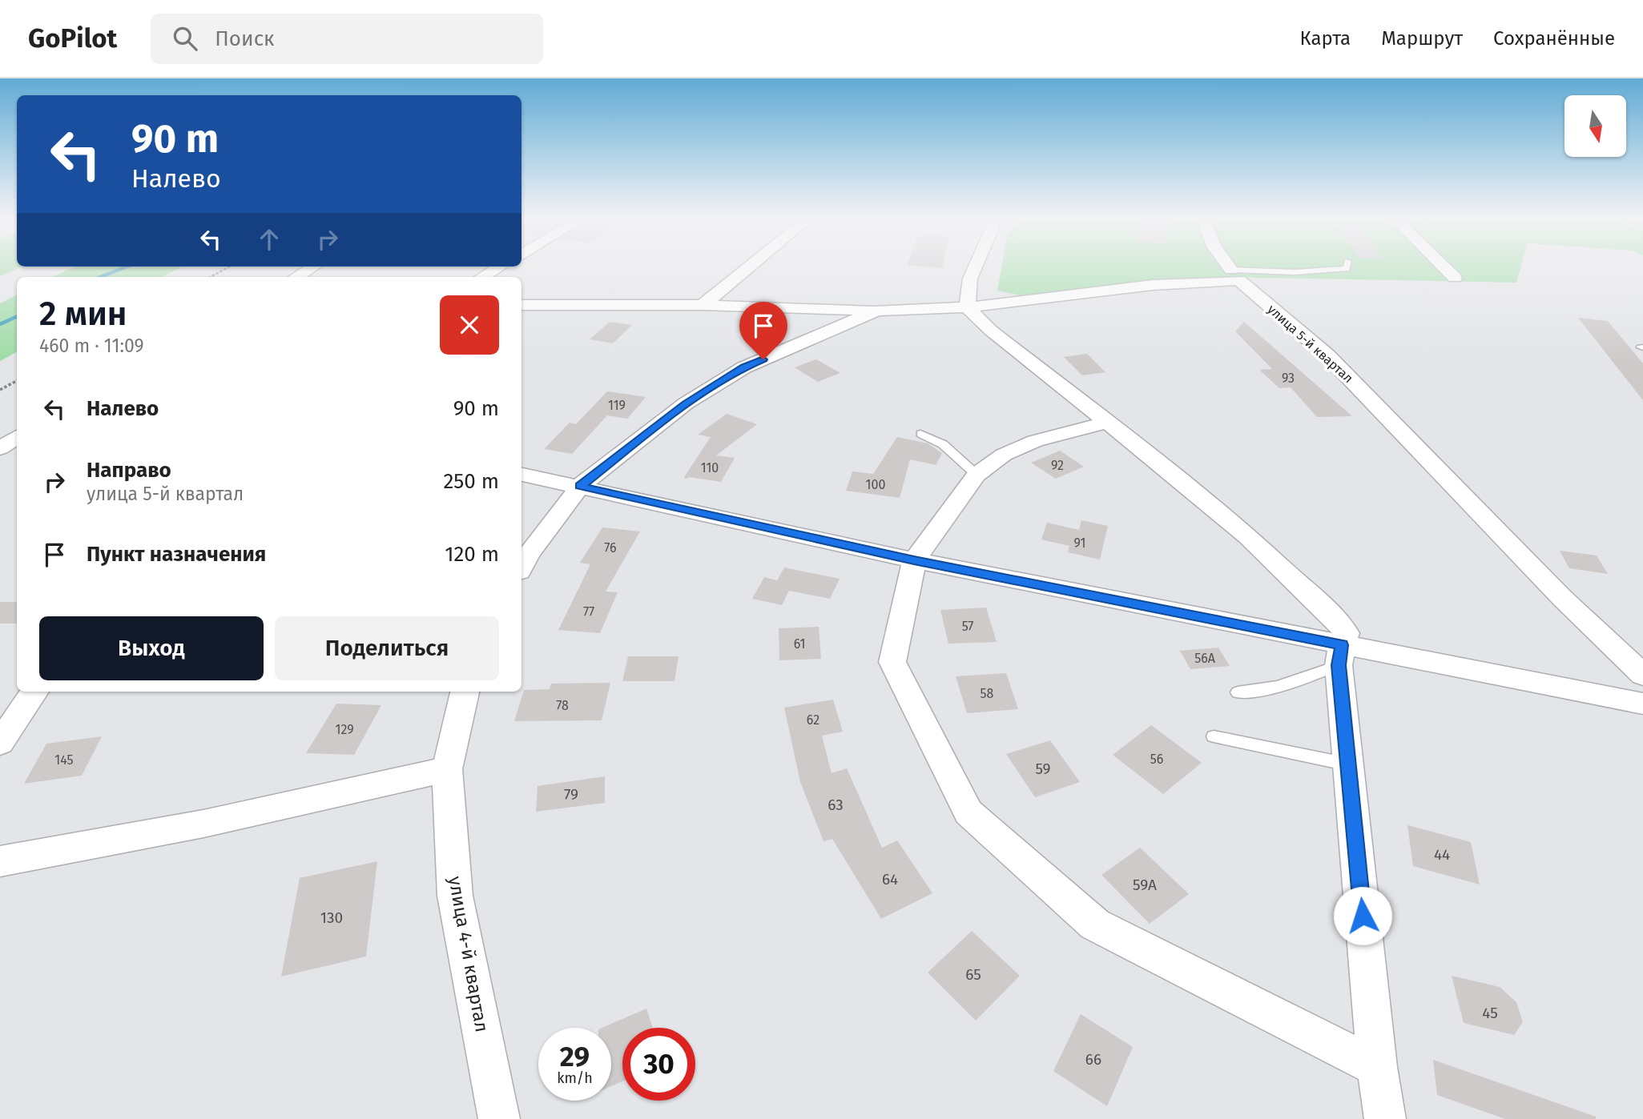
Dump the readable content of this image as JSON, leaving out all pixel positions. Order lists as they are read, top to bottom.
{
  "streets": {
    "street": ["улица 5-й квартал", "улица 4-й квартал"]
  },
  "house_numbers": [
    "93",
    "119",
    "92",
    "110",
    "100",
    "91",
    "76",
    "77",
    "57",
    "61",
    "56А",
    "58",
    "78",
    "62",
    "129",
    "56",
    "145",
    "59",
    "79",
    "63",
    "44",
    "64",
    "59А",
    "130",
    "65",
    "45",
    "66"
  ],
  "north": "bottom",
  "page": {
    "header": "GoPilot",
    "search": "Поиск",
    "nav": ["Карта", "Маршрут", "Сохранённые"],
    "turn": ["90 m", "Налево"],
    "heading": ["2 мин", "460 m · 11:09"],
    "list": [
      {
        "name": "Налево",
        "value": "90 m"
      },
      {
        "name": "Направо",
        "note": "улица 5-й квартал",
        "value": "250 m"
      },
      {
        "name": "Пункт назначения",
        "value": "120 m"
      }
    ],
    "buttons": ["Выход", "Поделиться"],
    "speed": "29 km/h",
    "limit": "30"
  }
}
